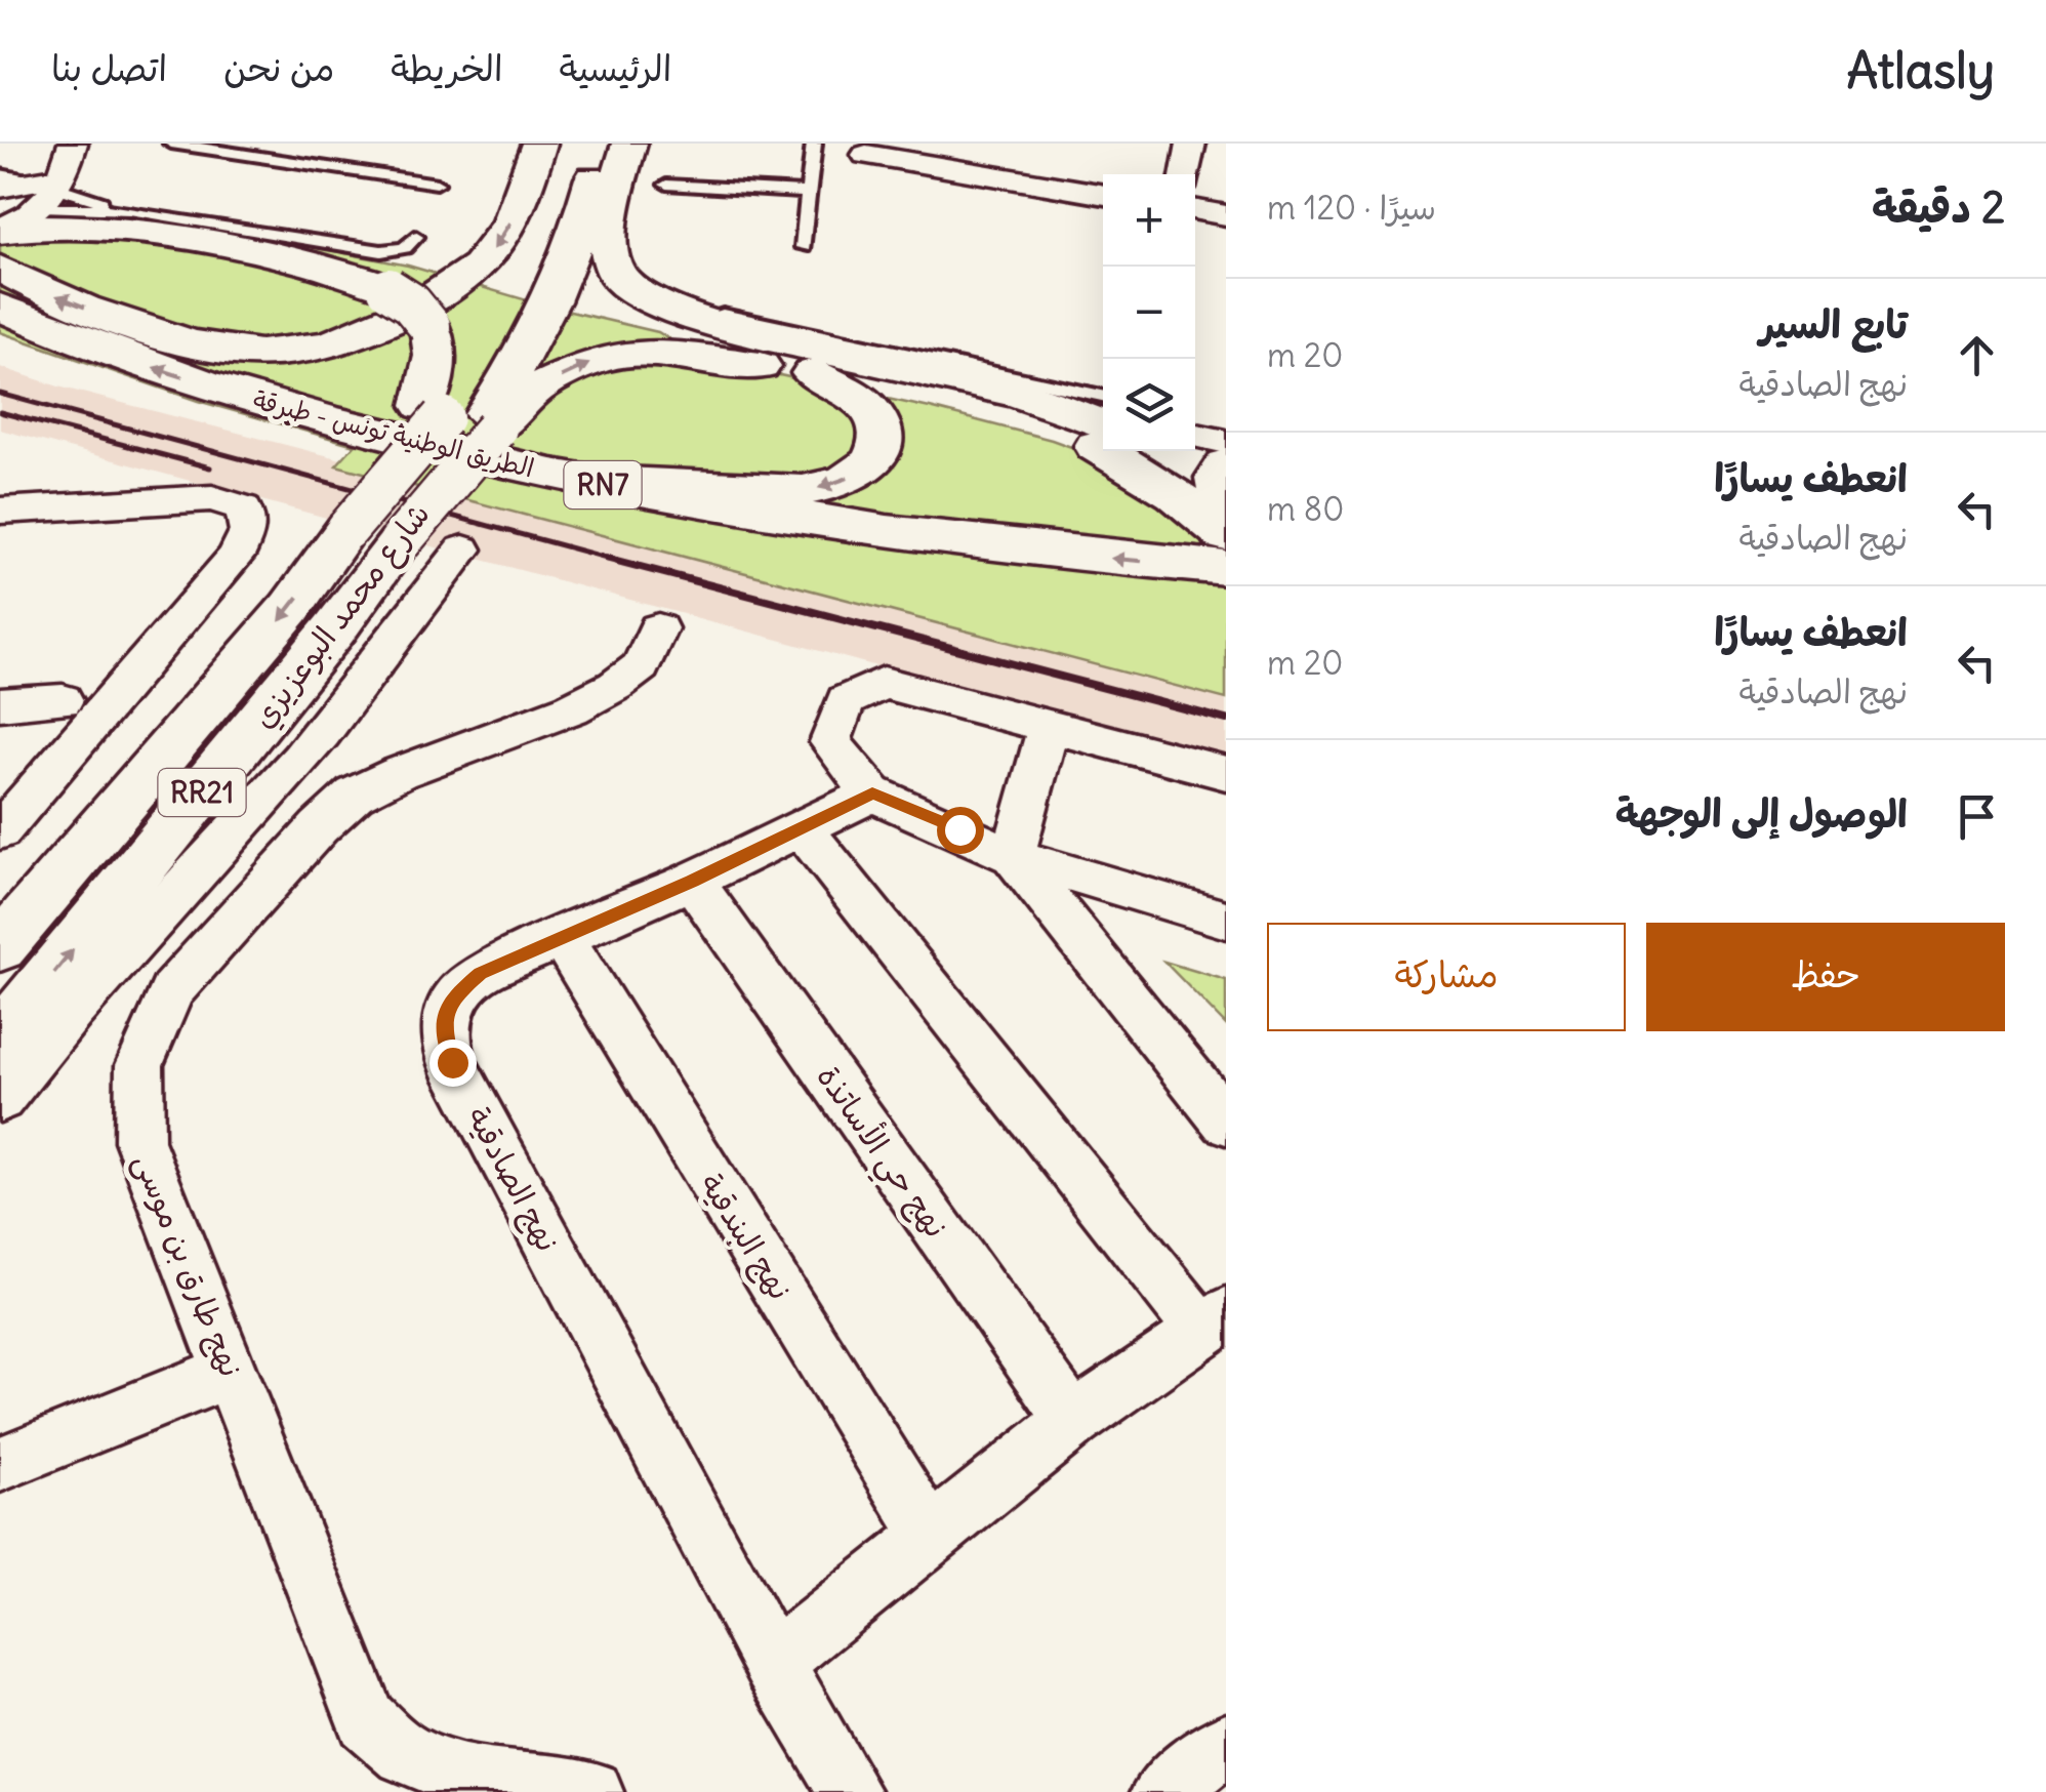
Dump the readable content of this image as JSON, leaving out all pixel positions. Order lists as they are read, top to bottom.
{
  "streets": {
    "main road": [
      "الطريق الوطنية تونس - طبرقة",
      "RN7",
      "شارع محمد البوعزيزي",
      "RR21"
    ],
    "street": [
      "نهج حي الأساتذة",
      "نهج الصادقية",
      "نهج البندقية",
      "نهج طارق بن موسى"
    ]
  },
  "crossings": [
    ["نهج حي الأساتذة", "نهج الصادقية"],
    ["نهج الصادقية", "نهج البندقية"]
  ],
  "page": {
    "header": "Atlasly",
    "nav": [
      "الرئيسية",
      "الخريطة",
      "من نحن",
      "اتصل بنا"
    ],
    "heading": ["2 دقيقة", "سيرًا · 120 m"],
    "map_buttons": ["+", "−"],
    "list": [
      ["تابع السير", "نهج الصادقية", "20 m"],
      ["انعطف يسارًا", "نهج الصادقية", "80 m"],
      ["انعطف يسارًا", "نهج الصادقية", "20 m"],
      "الوصول إلى الوجهة"
    ],
    "buttons": ["حفظ", "مشاركة"]
  }
}
